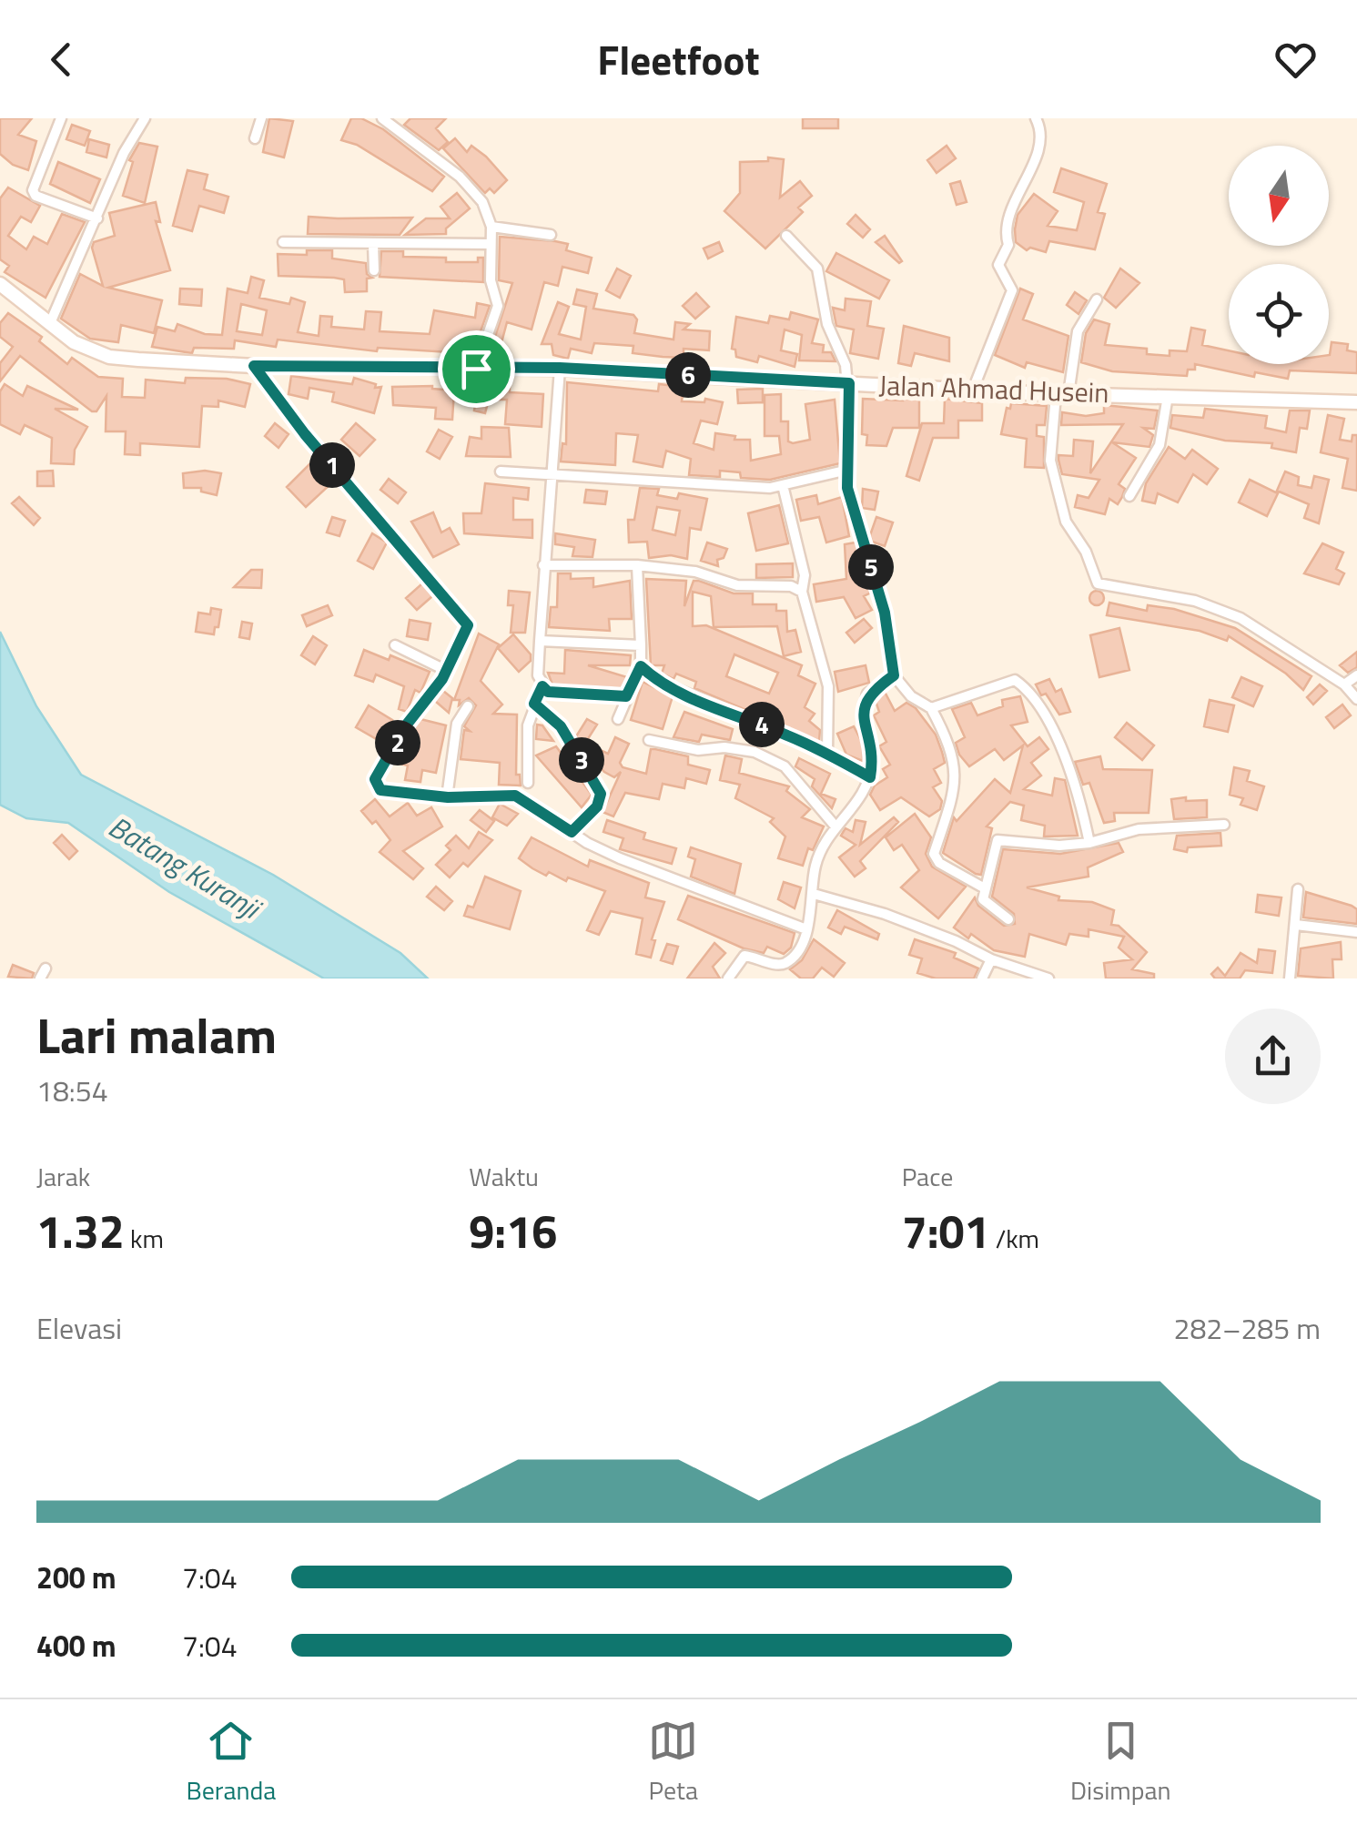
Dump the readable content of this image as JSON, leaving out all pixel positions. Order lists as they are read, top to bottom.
{
  "streets": {
    "main road": ["Jalan Ahmad Husein"]
  },
  "water": ["Batang Kuranji"],
  "north": "bottom",
  "page": {
    "header": "Fleetfoot",
    "pins": [
      "6",
      "1",
      "5",
      "4",
      "2",
      "3"
    ],
    "heading": ["Lari malam", "18:54"],
    "stats": [
      ["Jarak", "1.32 km"],
      ["Waktu", "9:16"],
      ["Pace", "7:01 /km"]
    ],
    "chart": ["Elevasi", "282–285 m"],
    "list": [
      {
        "name": "200 m",
        "note": "7:04"
      },
      {
        "name": "400 m",
        "note": "7:04"
      }
    ],
    "tabs": ["Beranda", "Peta", "Disimpan"]
  }
}
